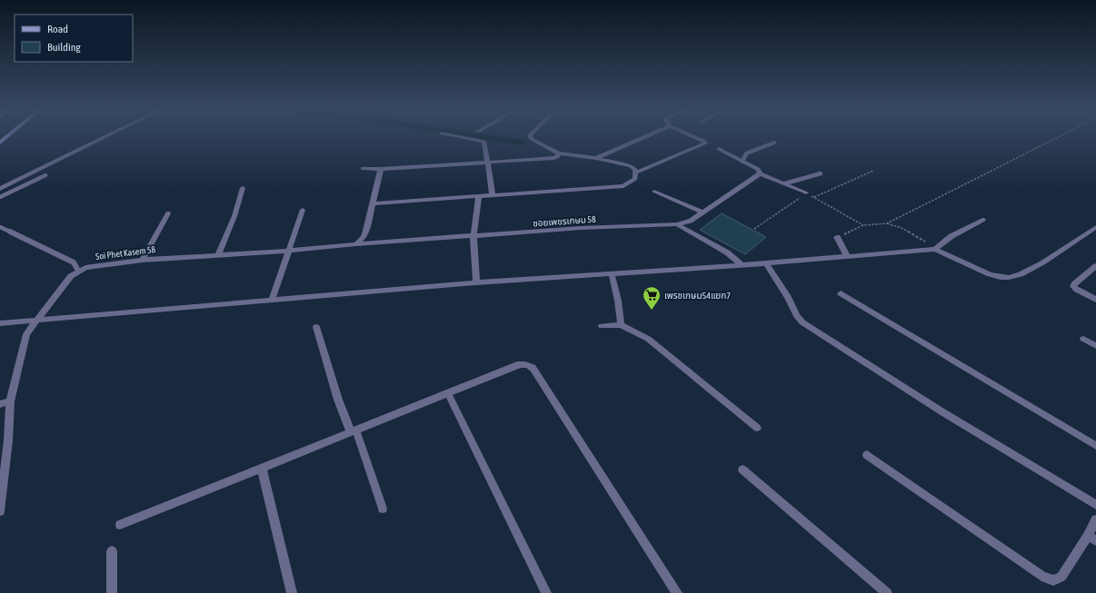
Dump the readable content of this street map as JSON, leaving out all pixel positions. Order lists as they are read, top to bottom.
{
  "streets": {
    "street": ["ซอยเพชรเกษม 58", "Soi Phet Kasem 58"]
  },
  "crossings": [
    ["ซอยเพชรเกษม 58", "Soi Phet Kasem 58"]
  ],
  "places": {
    "supermarket": ["เพรชเกษม54แยก7"]
  },
  "legend": ["Road", "Building"]
}
